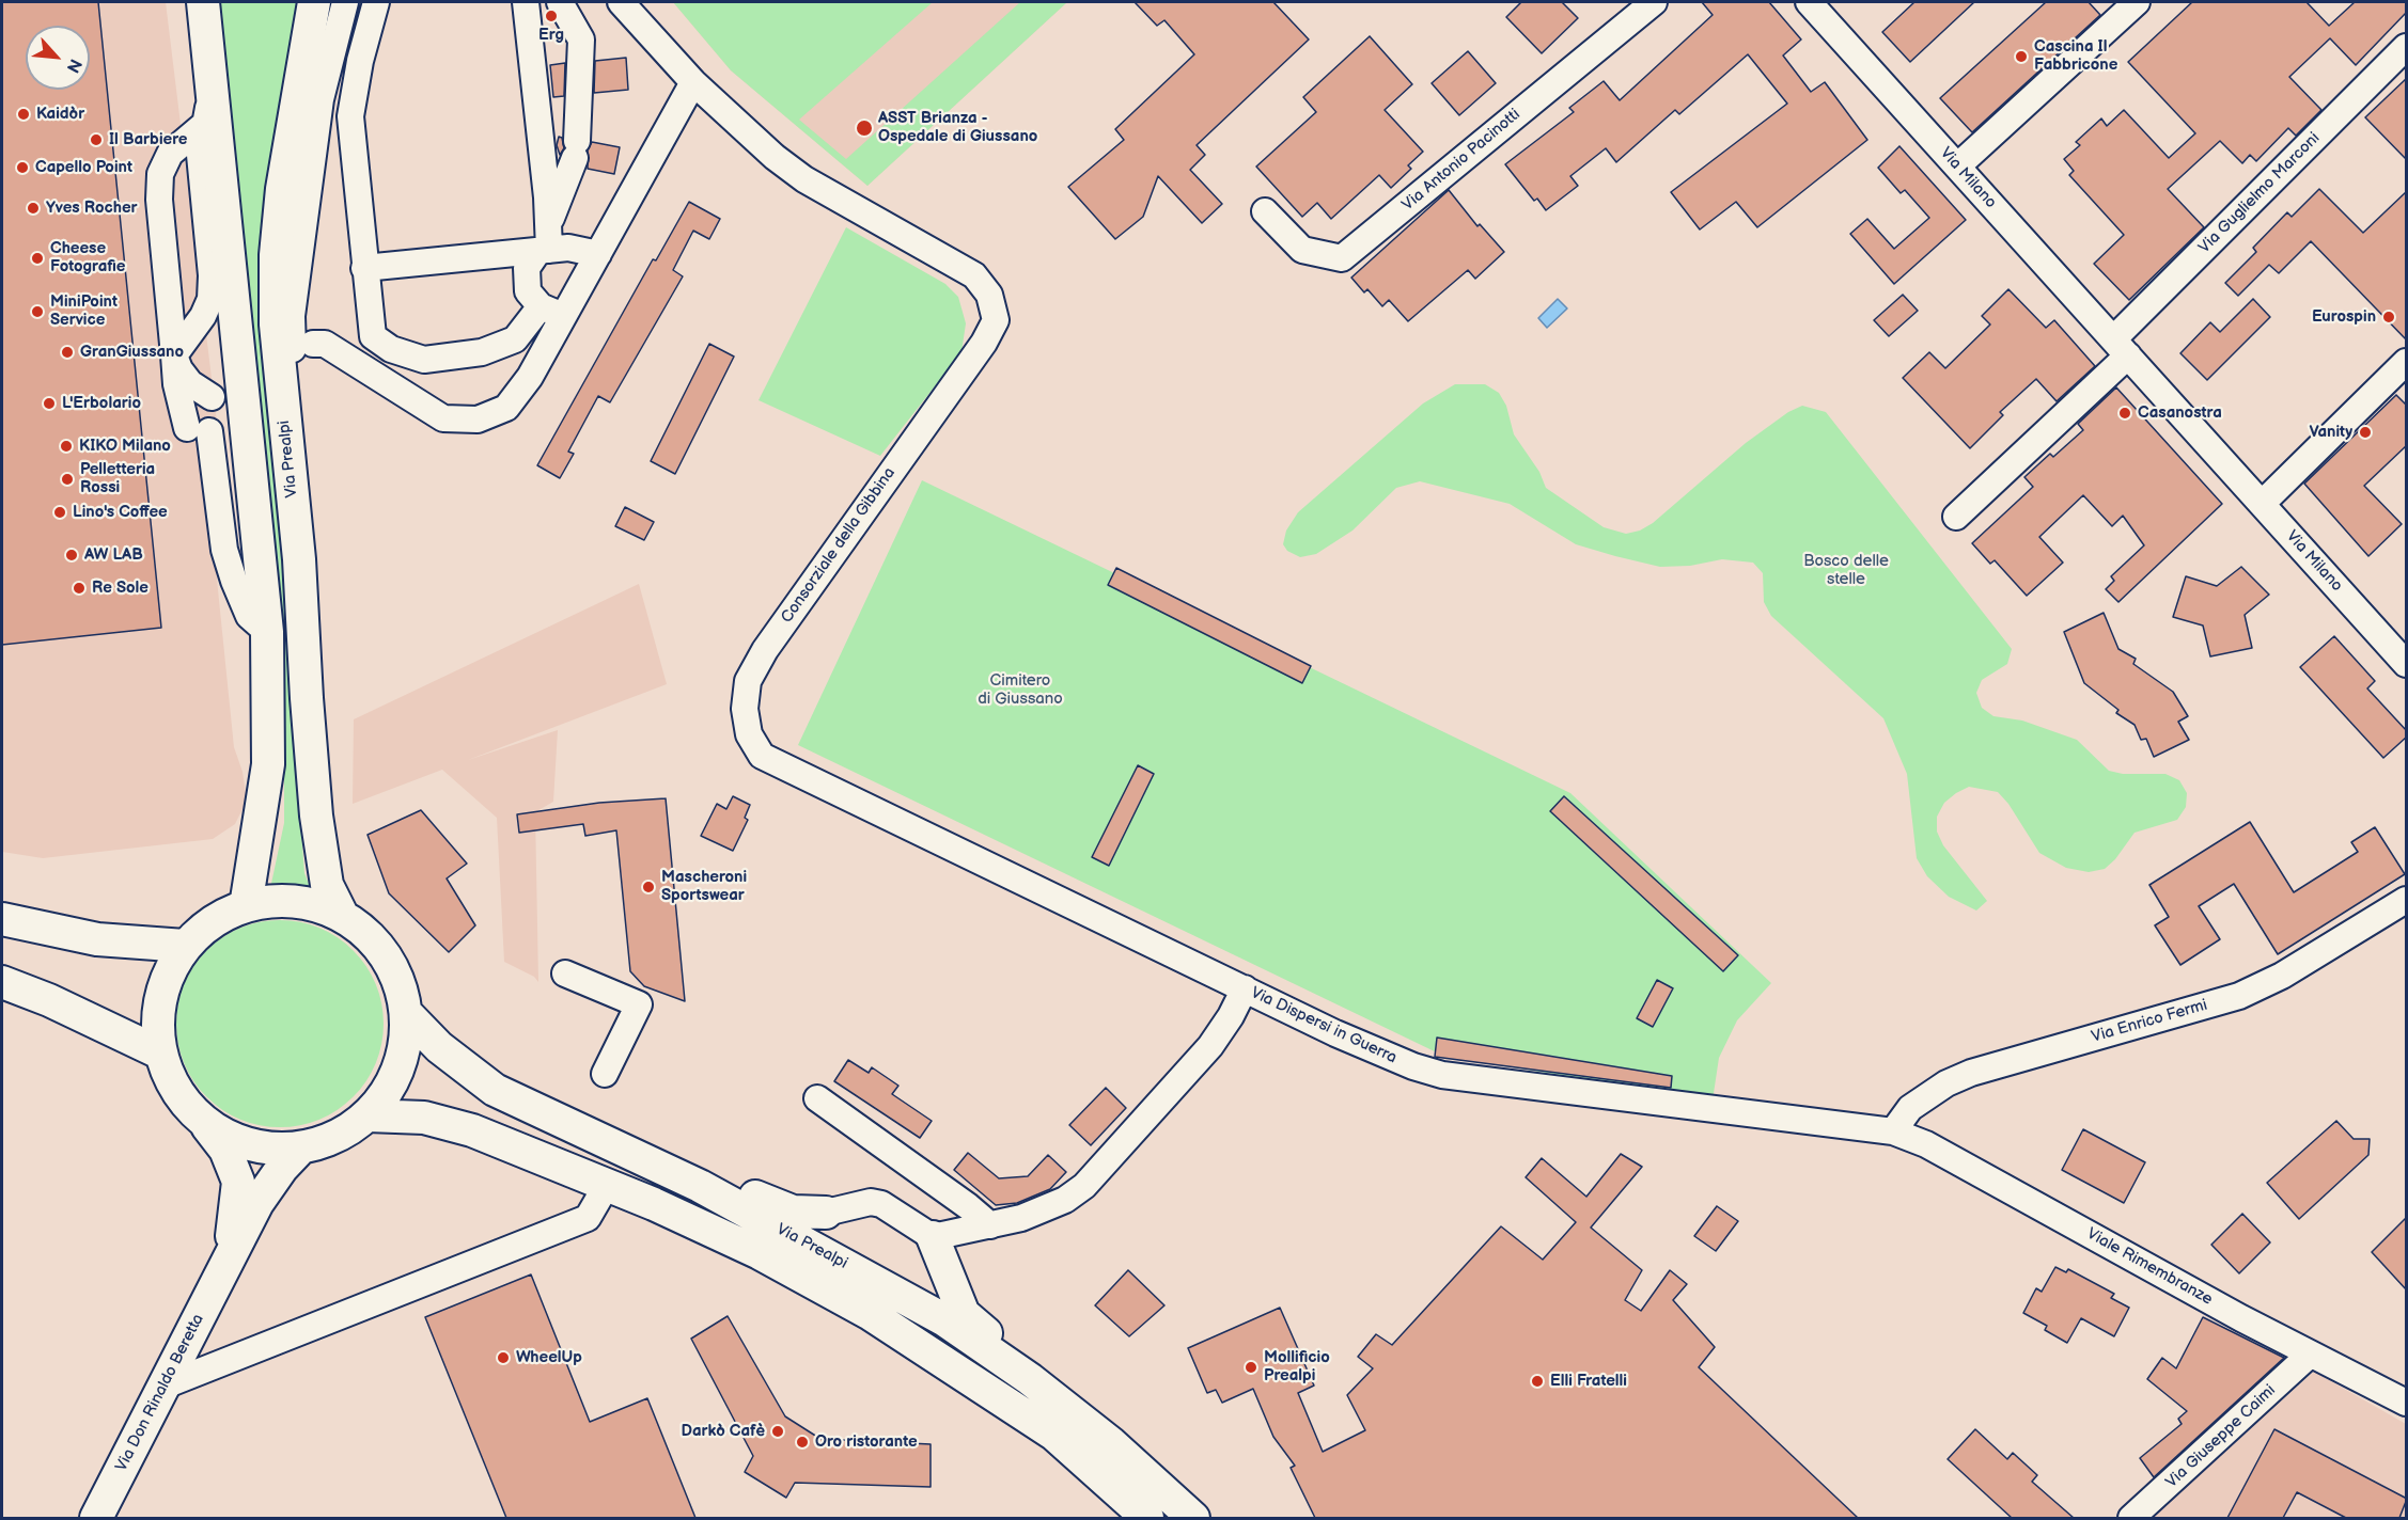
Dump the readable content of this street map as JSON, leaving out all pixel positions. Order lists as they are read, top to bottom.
{
  "streets": {
    "main road": ["Via Prealpi", "Via Don Rinaldo Beretta"],
    "street": [
      "Via Antonio Pacinotti",
      "Via Milano",
      "Via Guglielmo Marconi",
      "Consorziale della Gibbina",
      "Via Enrico Fermi",
      "Via Dispersi in Guerra",
      "Viale Rimembranze",
      "Via Giuseppe Caimi"
    ]
  },
  "crossings": [
    ["Via Milano", "Via Guglielmo Marconi"],
    ["Consorziale della Gibbina", "Via Dispersi in Guerra"],
    ["Via Enrico Fermi", "Via Dispersi in Guerra"],
    ["Via Enrico Fermi", "Viale Rimembranze"],
    ["Via Dispersi in Guerra", "Viale Rimembranze"],
    ["Viale Rimembranze", "Via Giuseppe Caimi"]
  ],
  "parks": ["Bosco delle stelle", "Cimitero di Giussano"],
  "places": [
    "Erg",
    "Cascina Il Fabbricone",
    "Kaidòr",
    "ASST Brianza - Ospedale di Giussano",
    "Il Barbiere",
    "Capello Point",
    "Yves Rocher",
    "Cheese Fotografie",
    "MiniPoint Service",
    "Eurospin",
    "GranGiussano",
    "L'Erbolario",
    "Casanostra",
    "Vanity",
    "KIKO Milano",
    "Pelletteria Rossi",
    "Lino's Coffee",
    "AW LAB",
    "Re Sole",
    "Mascheroni Sportswear",
    "WheelUp",
    "Mollificio Prealpi",
    "Elli Fratelli",
    "Darkò Cafè",
    "Oro ristorante"
  ],
  "north": "bottom right"
}
